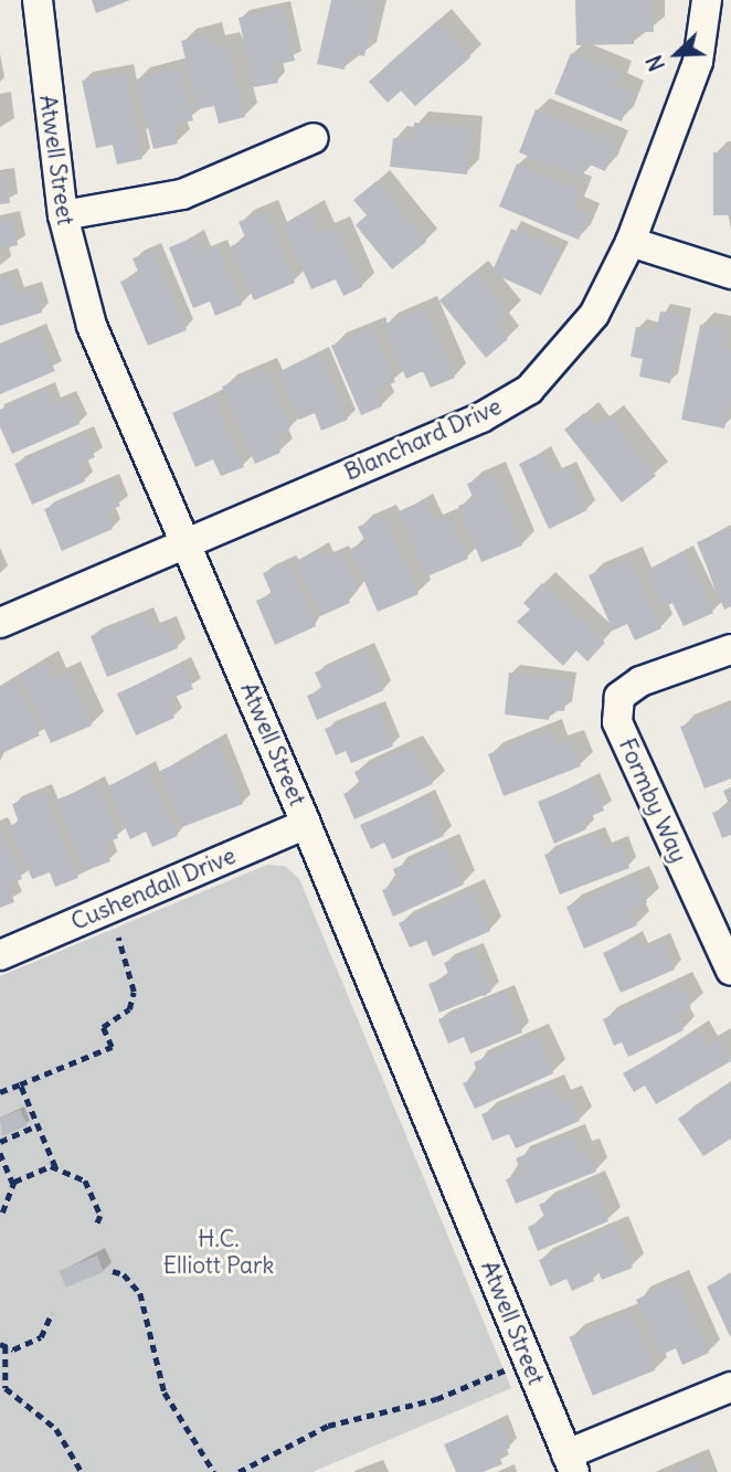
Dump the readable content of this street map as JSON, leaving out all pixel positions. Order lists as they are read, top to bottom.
{
  "streets": {
    "street": [
      "Atwell Street",
      "Blanchard Drive",
      "Formby Way",
      "Cushendall Drive"
    ]
  },
  "crossings": [
    ["Atwell Street", "Blanchard Drive"],
    ["Atwell Street", "Cushendall Drive"]
  ],
  "parks": ["H.C. Elliott Park"],
  "north": "bottom left"
}
